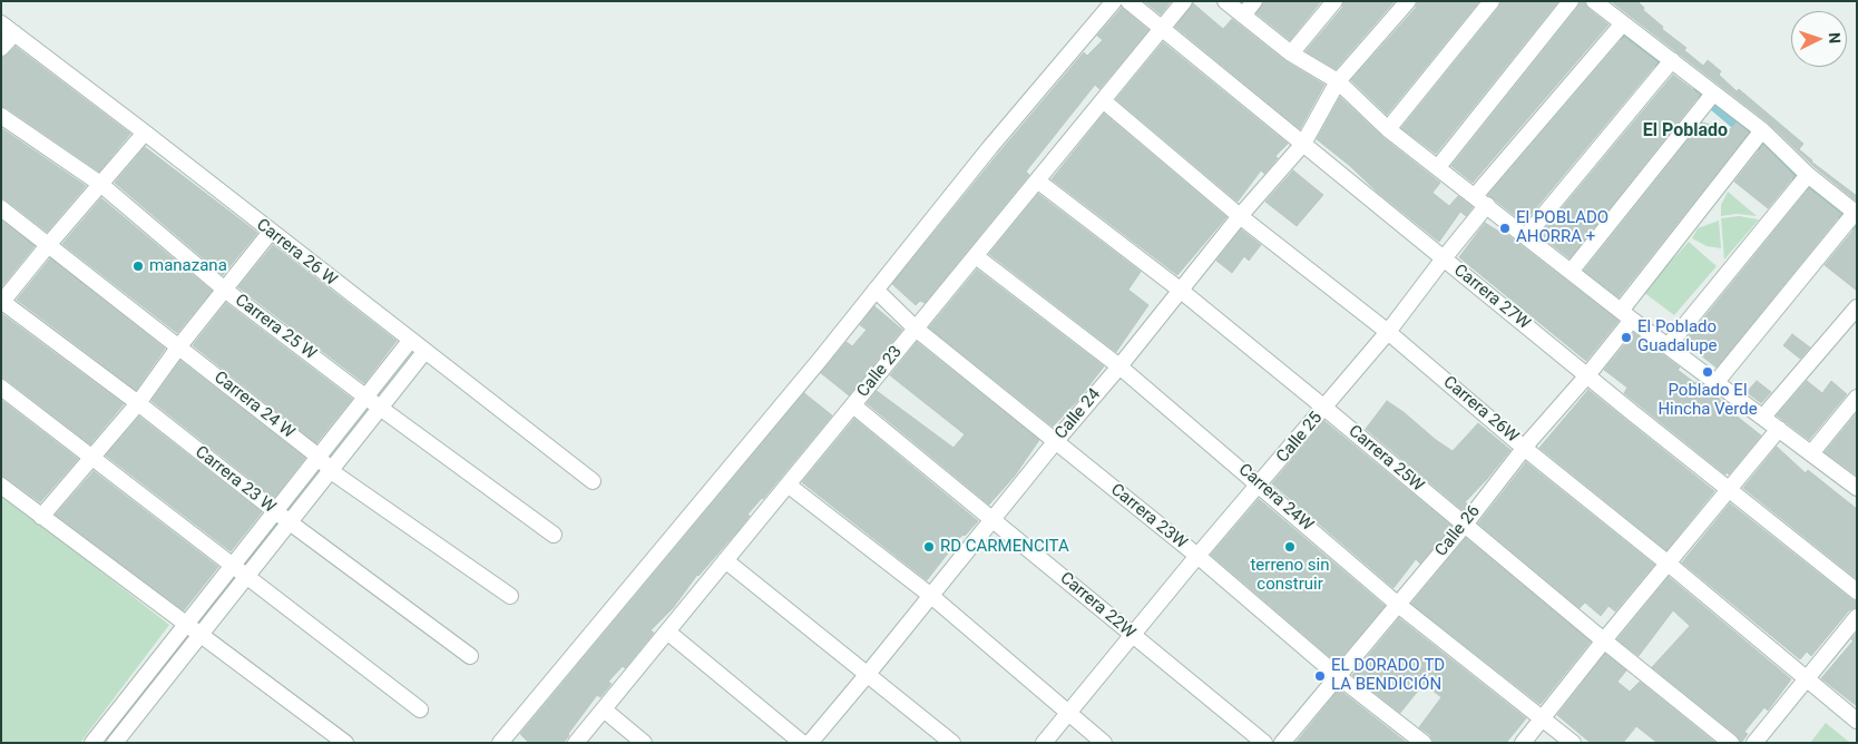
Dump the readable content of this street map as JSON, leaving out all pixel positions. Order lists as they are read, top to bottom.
{
  "streets": {
    "street": [
      "Carrera 26 W",
      "Carrera 27W",
      "Carrera 25 W",
      "Calle 23",
      "Carrera 24 W",
      "Carrera 26W",
      "Calle 24",
      "Calle 25",
      "Carrera 25W",
      "Carrera 23 W",
      "Carrera 24W",
      "Carrera 23W",
      "Calle 26",
      "Carrera 22W"
    ]
  },
  "crossings": [
    ["Carrera 27W", "Calle 23"],
    ["Carrera 27W", "Calle 24"],
    ["Carrera 27W", "Calle 25"],
    ["Carrera 27W", "Calle 26"],
    ["Calle 23", "Carrera 26W"],
    ["Calle 23", "Carrera 25W"],
    ["Calle 23", "Carrera 24W"],
    ["Calle 23", "Carrera 23W"],
    ["Calle 23", "Carrera 22W"],
    ["Carrera 26W", "Calle 24"],
    ["Carrera 26W", "Calle 25"],
    ["Carrera 26W", "Calle 26"],
    ["Calle 24", "Carrera 25W"],
    ["Calle 24", "Carrera 24W"],
    ["Calle 24", "Carrera 23W"],
    ["Calle 24", "Carrera 22W"],
    ["Calle 25", "Carrera 25W"],
    ["Calle 25", "Carrera 24W"],
    ["Calle 25", "Carrera 23W"],
    ["Calle 25", "Carrera 22W"],
    ["Carrera 25W", "Calle 26"],
    ["Carrera 24W", "Calle 26"],
    ["Carrera 23W", "Calle 26"]
  ],
  "districts": ["El Poblado"],
  "places": [
    "El POBLADO AHORRA +",
    "manazana",
    "El Poblado Guadalupe",
    "Poblado El Hincha Verde",
    "RD CARMENCITA",
    "terreno sin construir",
    "EL DORADO TD LA BENDICIÓN"
  ],
  "north": "right"
}
